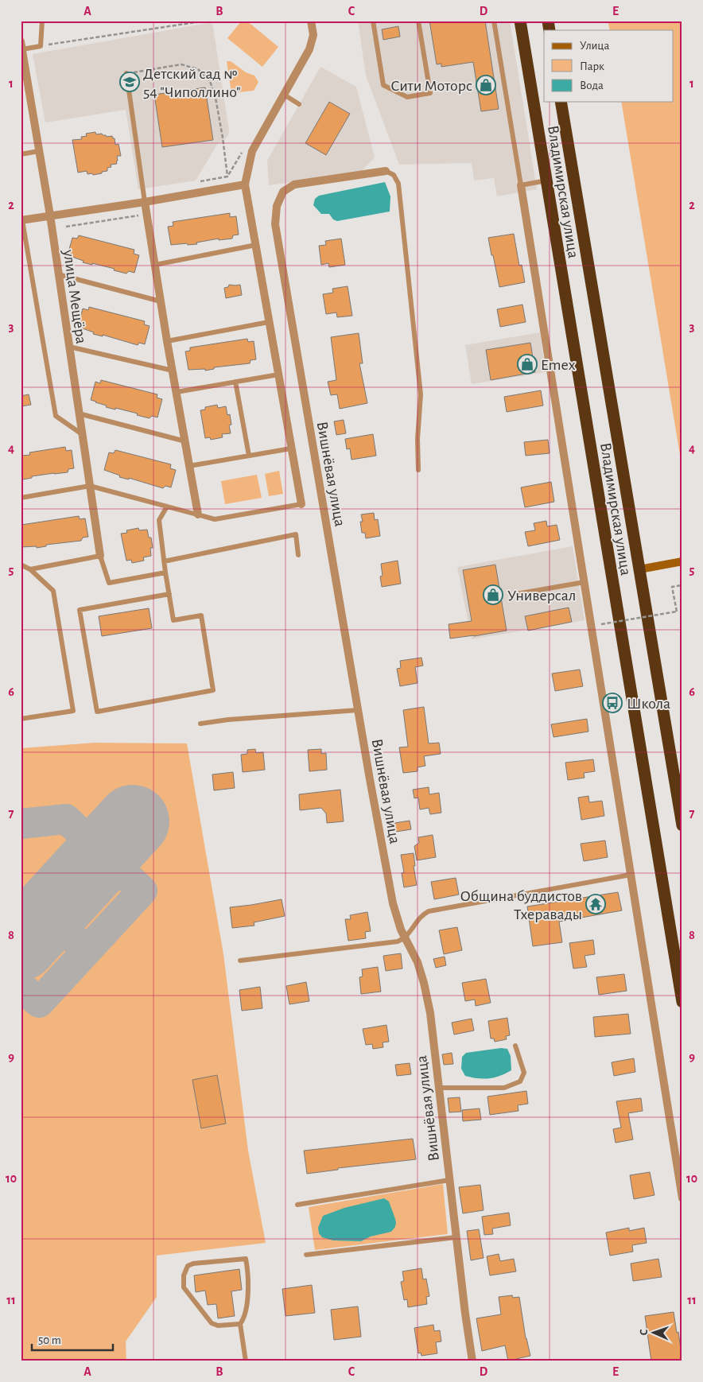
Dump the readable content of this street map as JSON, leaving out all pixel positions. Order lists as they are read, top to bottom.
{
  "streets": {
    "highway": ["Владимирская улица"],
    "street": ["улица Мещёра", "Вишнёвая улица"]
  },
  "places": {
    "school or university": ["Детский сад № 54 \"Чиполлино\""],
    "shop": ["Сити Моторс", "Emex", "Универсал"],
    "bus stop": ["Школа"],
    "temple": ["Община буддистов Тхеравады"]
  },
  "legend": ["Улица", "Парк", "Вода"],
  "scale_bar": "50 m",
  "north": "left",
  "grid": {
    "columns": [
      "A",
      "B",
      "C",
      "D",
      "E"
    ],
    "rows": [
      "1",
      "2",
      "3",
      "4",
      "5",
      "6",
      "7",
      "8",
      "9",
      "10",
      "11"
    ]
  }
}
